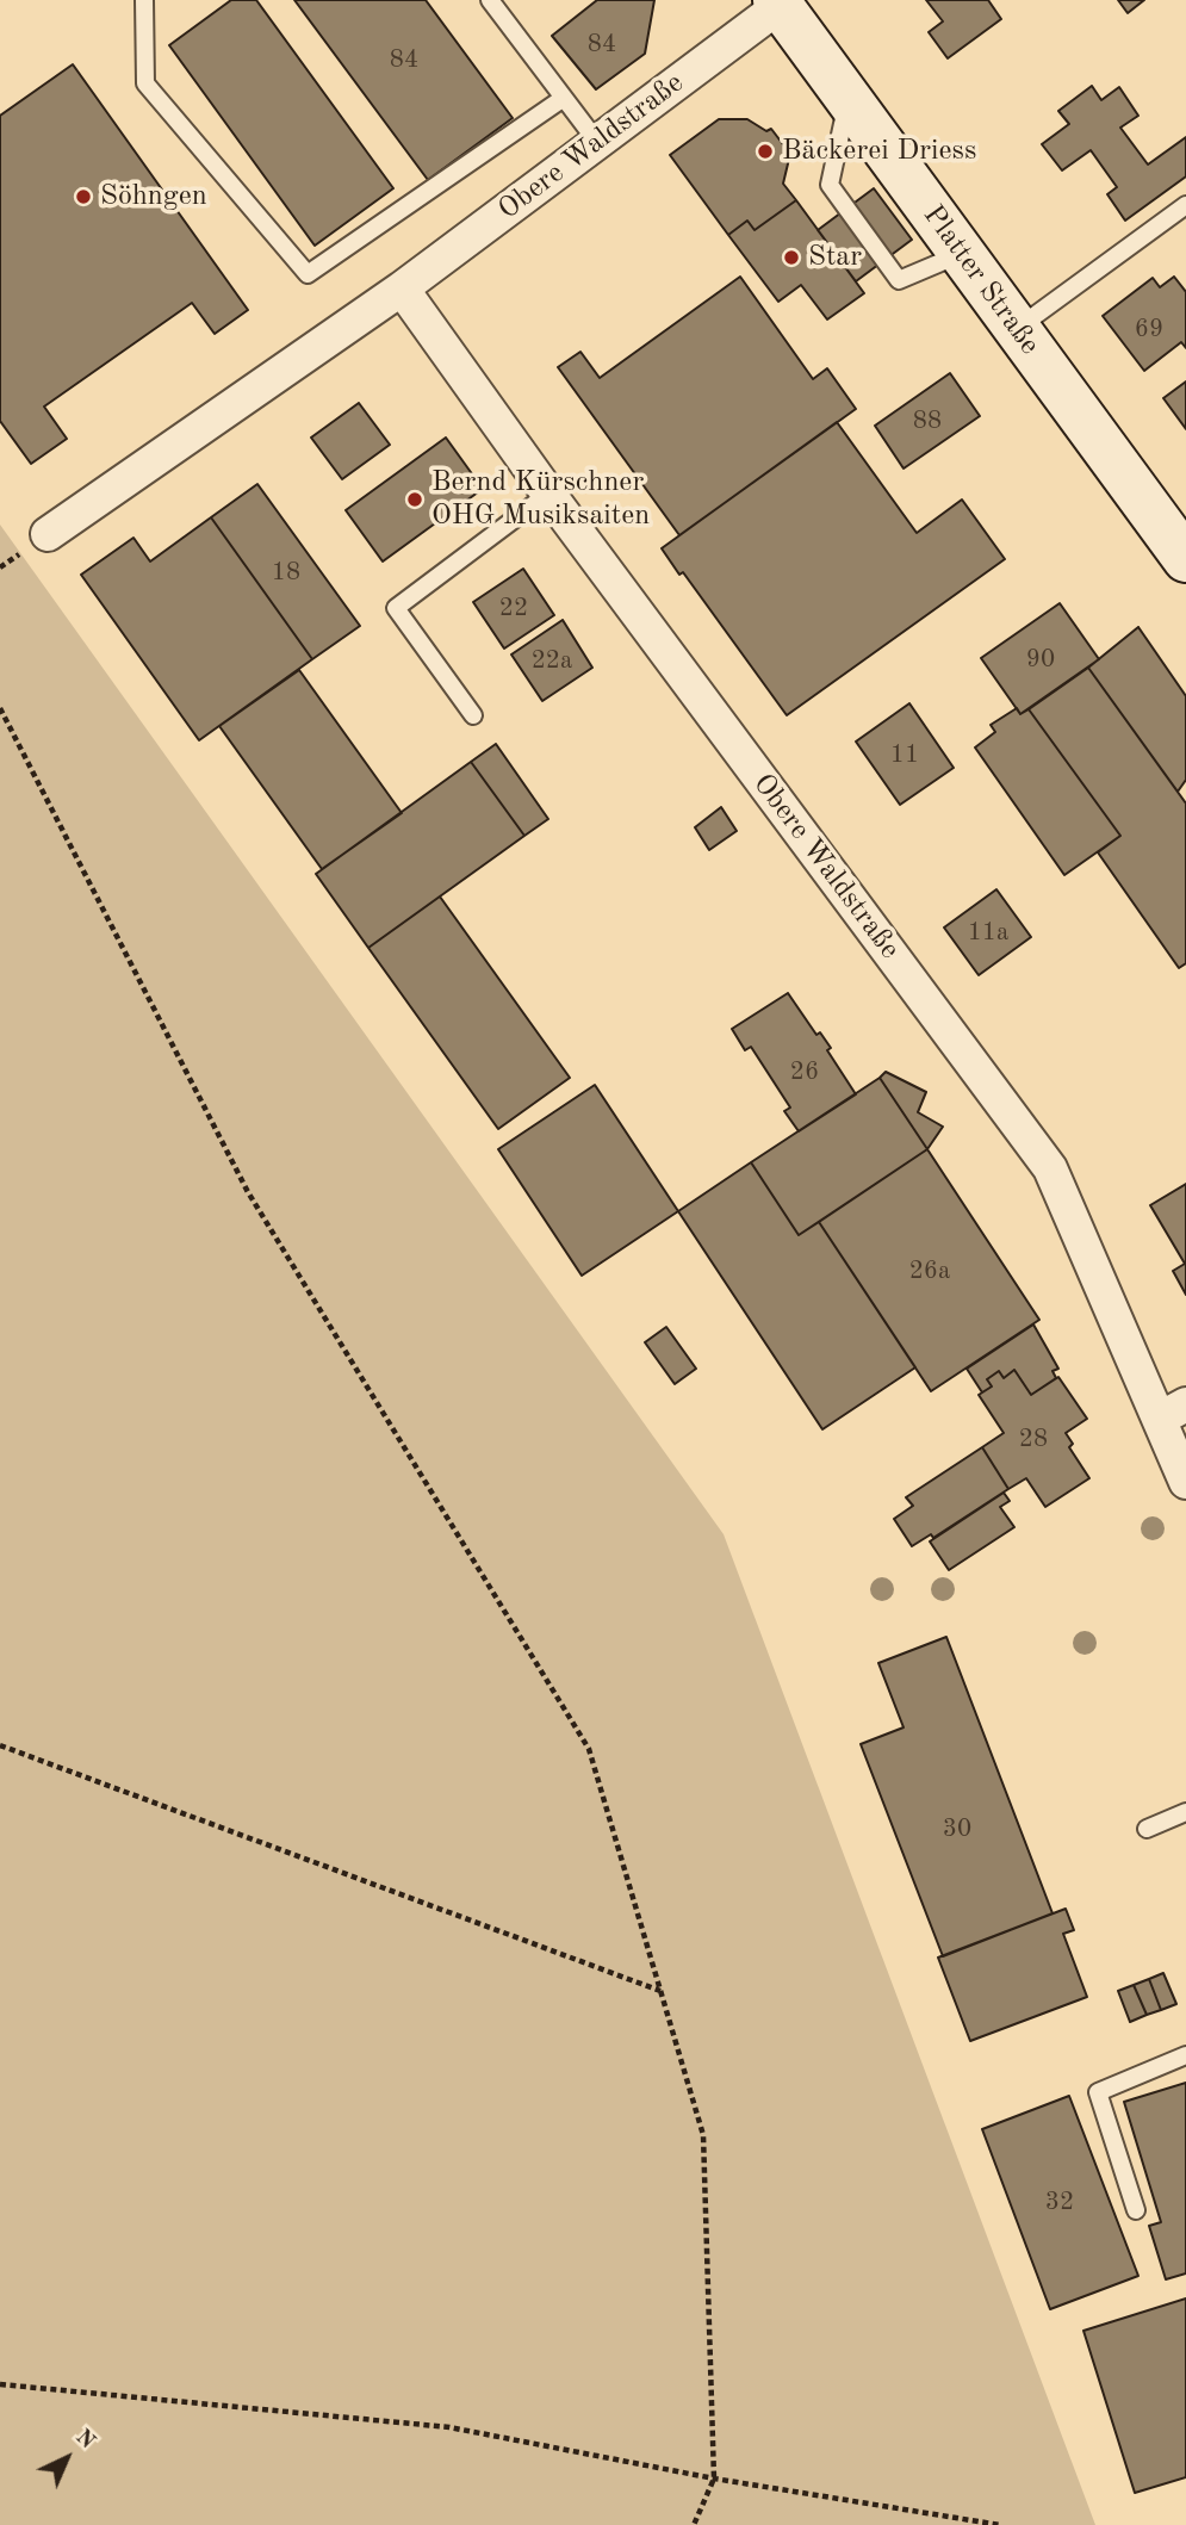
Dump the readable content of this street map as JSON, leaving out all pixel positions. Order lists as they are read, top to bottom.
{
  "streets": {
    "main road": ["Platter Straße"],
    "street": ["Obere Waldstraße"]
  },
  "crossings": [
    ["Obere Waldstraße", "Platter Straße"]
  ],
  "places": [
    "Bäckerei Driess",
    "Söhngen",
    "Star",
    "Bernd Kürschner OHG Musiksaiten"
  ],
  "house_numbers": [
    "84",
    "84",
    "69",
    "88",
    "18",
    "22",
    "90",
    "22a",
    "11",
    "11a",
    "26",
    "26a",
    "28",
    "30",
    "32"
  ],
  "north": "top right"
}
